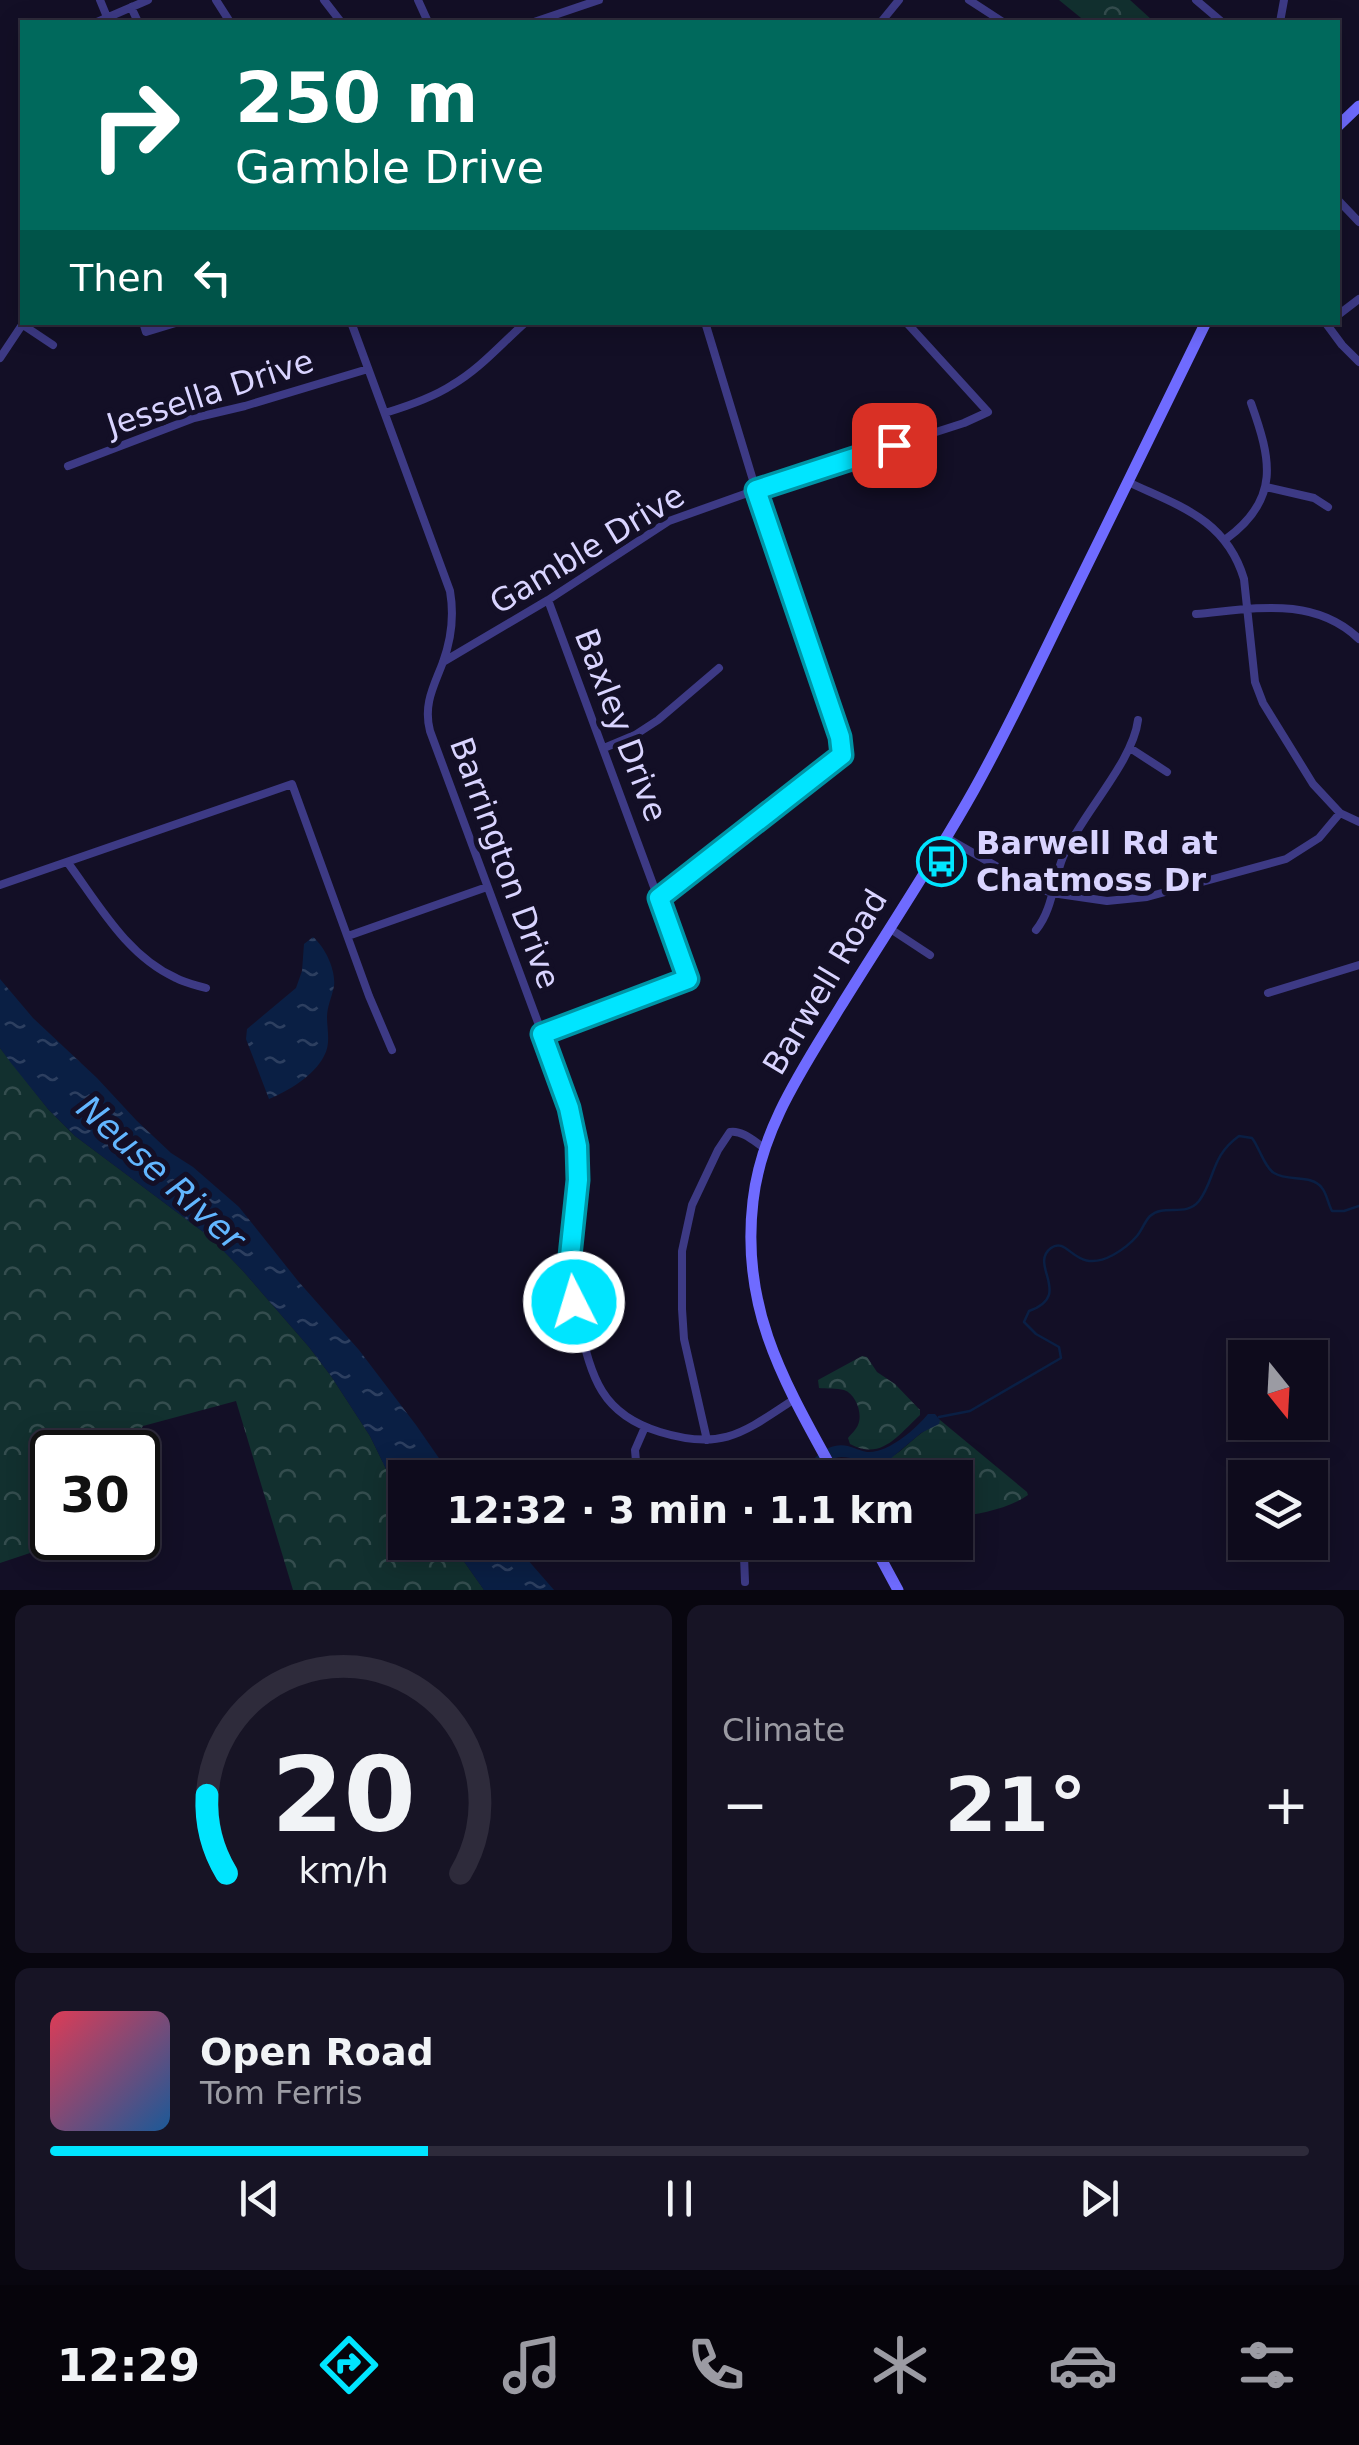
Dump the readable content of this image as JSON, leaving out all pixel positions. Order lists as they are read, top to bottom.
{
  "streets": {
    "street": [
      "Jessella Drive",
      "Gamble Drive",
      "Baxley Drive",
      "Barrington Drive",
      "Barwell Road"
    ]
  },
  "crossings": [
    ["Jessella Drive", "Barrington Drive"],
    ["Gamble Drive", "Baxley Drive"],
    ["Gamble Drive", "Barrington Drive"],
    ["Baxley Drive", "Barrington Drive"],
    ["Barrington Drive", "Barwell Road"]
  ],
  "water": ["Neuse River"],
  "places": {
    "bus stop": ["Barwell Rd at Chatmoss Dr"]
  },
  "north": "bottom",
  "page": {
    "turn": ["250 m", "Gamble Drive"],
    "then": "Then",
    "limit": "30",
    "trip": "12:32 · 3 min · 1.1 km",
    "tile": "Climate",
    "heat": ["−", "21°", "+"],
    "song": ["Open Road", "Tom Ferris"],
    "tabs": "12:29",
    "gauge": ["20", "km/h"]
  }
}
